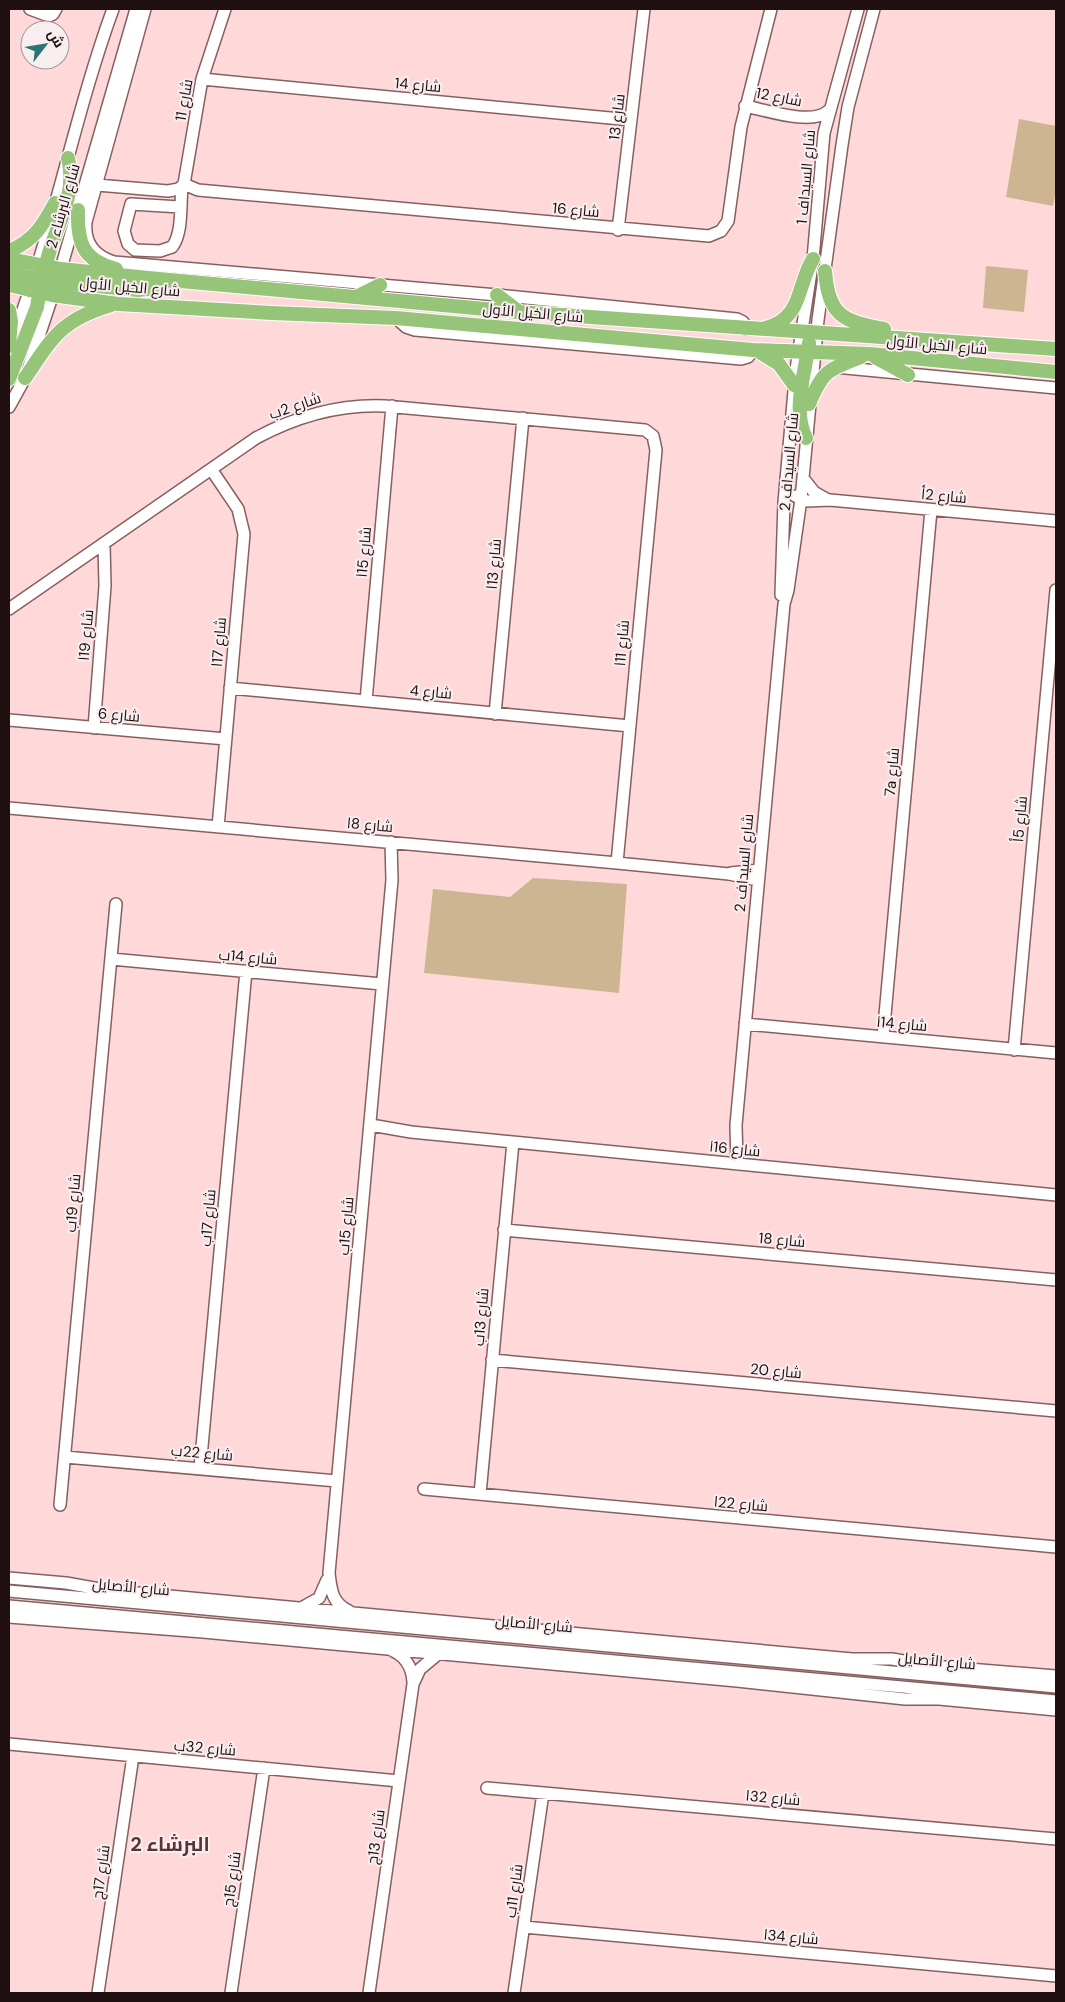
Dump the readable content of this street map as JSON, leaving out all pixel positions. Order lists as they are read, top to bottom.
{
  "streets": {
    "main road": ["شارع الخيل الأول"],
    "street": [
      "شارع 14",
      "شارع 12",
      "شارع 11",
      "شارع 13",
      "شارع السيداف 1",
      "شارع البرشاء 2",
      "شارع 16",
      "شارع 2ب",
      "شارع السيداف 2",
      "شارع 2أ",
      "شارع 15ا",
      "شارع 13ا",
      "شارع 19ا",
      "شارع 17ا",
      "شارع 11ا",
      "شارع 4",
      "شارع 6",
      "7a شارع",
      "شارع 5أ",
      "شارع 8ا",
      "شارع 14ب",
      "شارع 14ا",
      "شارع 16ا",
      "شارع 19ب",
      "شارع 17ب",
      "شارع 15ب",
      "شارع 18",
      "شارع 13ب",
      "شارع 20",
      "شارع 22ب",
      "شارع 22ا",
      "شارع الأصايل",
      "شارع 32ب",
      "شارع 32ا",
      "شارع 13ج",
      "شارع 17ج",
      "شارع 15ج",
      "شارع 11ب",
      "شارع 34ا"
    ]
  },
  "crossings": [
    ["شارع 14", "شارع 11"],
    ["شارع 14", "شارع 13"],
    ["شارع 12", "شارع السيداف 1"],
    ["شارع 12", "شارع 16"],
    ["شارع 11", "شارع 16"],
    ["شارع 13", "شارع 16"],
    ["شارع السيداف 1", "شارع الخيل الأول"],
    ["شارع السيداف 1", "شارع السيداف 2"],
    ["شارع البرشاء 2", "شارع الخيل الأول"],
    ["شارع الخيل الأول", "شارع السيداف 2"],
    ["شارع 2ب", "شارع 15ا"],
    ["شارع 2ب", "شارع 13ا"],
    ["شارع 2ب", "شارع 19ا"],
    ["شارع 2ب", "شارع 17ا"],
    ["شارع 2ب", "شارع 11ا"],
    ["شارع السيداف 2", "شارع 2أ"],
    ["شارع السيداف 2", "شارع 8ا"],
    ["شارع السيداف 2", "شارع 14ا"],
    ["شارع السيداف 2", "شارع 16ا"],
    ["شارع 2أ", "7a شارع"],
    ["شارع 15ا", "شارع 4"],
    ["شارع 13ا", "شارع 4"],
    ["شارع 19ا", "شارع 6"],
    ["شارع 17ا", "شارع 4"],
    ["شارع 17ا", "شارع 6"],
    ["شارع 17ا", "شارع 8ا"],
    ["شارع 11ا", "شارع 4"],
    ["شارع 11ا", "شارع 8ا"],
    ["7a شارع", "شارع 14ا"],
    ["شارع 5أ", "شارع 14ا"],
    ["شارع 8ا", "شارع 15ب"],
    ["شارع 14ب", "شارع 19ب"],
    ["شارع 14ب", "شارع 17ب"],
    ["شارع 14ب", "شارع 15ب"],
    ["شارع 16ا", "شارع 15ب"],
    ["شارع 16ا", "شارع 13ب"],
    ["شارع 19ب", "شارع 22ب"],
    ["شارع 17ب", "شارع 22ب"],
    ["شارع 15ب", "شارع 22ب"],
    ["شارع 18", "شارع 13ب"],
    ["شارع 13ب", "شارع 20"],
    ["شارع 13ب", "شارع 22ا"],
    ["شارع 32ب", "شارع 13ج"],
    ["شارع 32ب", "شارع 17ج"],
    ["شارع 32ب", "شارع 15ج"],
    ["شارع 32ا", "شارع 11ب"],
    ["شارع 11ب", "شارع 34ا"]
  ],
  "districts": ["البرشاء 2"],
  "north": "top right"
}
